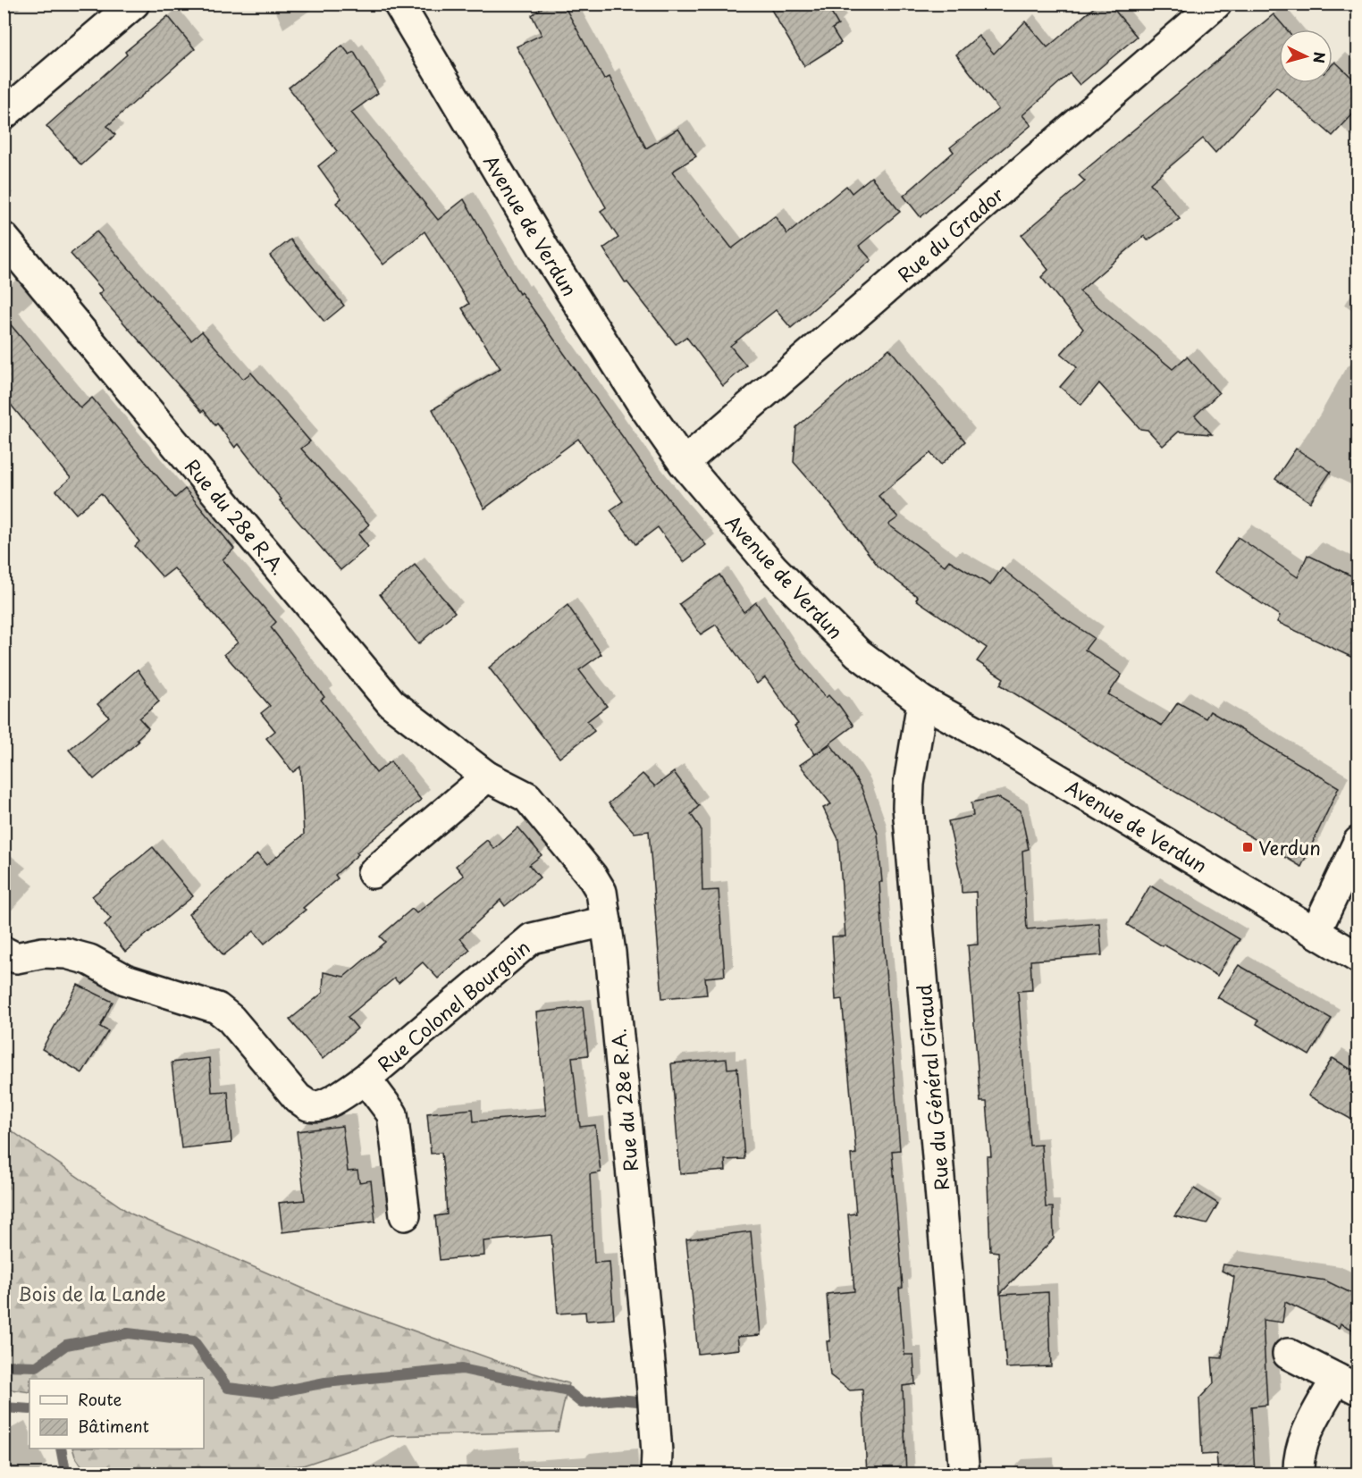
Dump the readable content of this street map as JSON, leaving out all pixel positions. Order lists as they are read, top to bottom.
{
  "streets": {
    "street": [
      "Avenue de Verdun",
      "Rue du Grador",
      "Rue du 28e R.A.",
      "Rue Colonel Bourgoin",
      "Rue du Général Giraud"
    ]
  },
  "crossings": [
    ["Avenue de Verdun", "Rue du Grador"],
    ["Avenue de Verdun", "Rue du Général Giraud"],
    ["Rue du 28e R.A.", "Rue Colonel Bourgoin"]
  ],
  "parks": ["Bois de la Lande"],
  "places": {
    "transit": ["Verdun"]
  },
  "legend": ["Route", "Bâtiment"],
  "north": "right"
}
